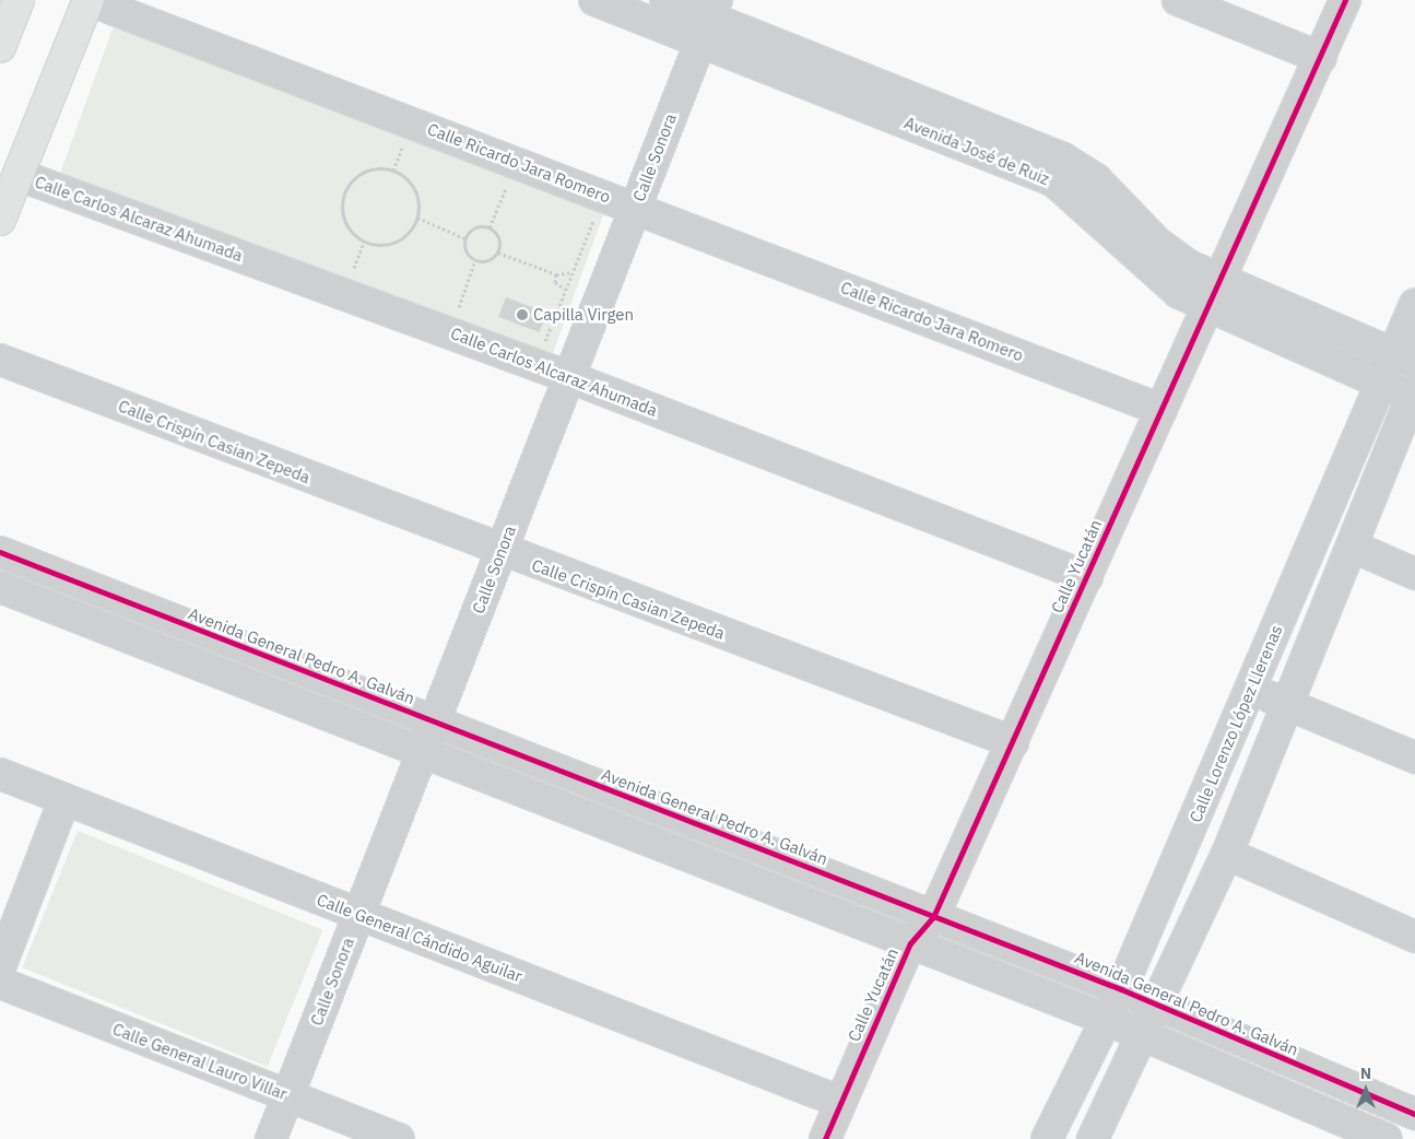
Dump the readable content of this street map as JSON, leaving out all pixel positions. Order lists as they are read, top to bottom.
{
  "streets": {
    "street": [
      "Avenida José de Ruiz",
      "Calle Sonora",
      "Calle Ricardo Jara Romero",
      "Calle Carlos Alcaraz Ahumada",
      "Calle Crispín Casian Zepeda",
      "Calle Yucatán",
      "Avenida General Pedro A. Galván",
      "Calle Lorenzo López Llerenas",
      "Calle General Cándido Aguilar",
      "Calle General Lauro Villar"
    ]
  },
  "crossings": [
    ["Avenida José de Ruiz", "Calle Sonora"],
    ["Avenida José de Ruiz", "Calle Yucatán"],
    ["Avenida José de Ruiz", "Calle Lorenzo López Llerenas"],
    ["Calle Sonora", "Calle Ricardo Jara Romero"],
    ["Calle Sonora", "Calle Carlos Alcaraz Ahumada"],
    ["Calle Sonora", "Calle Crispín Casian Zepeda"],
    ["Calle Sonora", "Avenida General Pedro A. Galván"],
    ["Calle Sonora", "Calle General Cándido Aguilar"],
    ["Calle Sonora", "Calle General Lauro Villar"],
    ["Calle Ricardo Jara Romero", "Calle Yucatán"],
    ["Calle Carlos Alcaraz Ahumada", "Calle Yucatán"],
    ["Calle Crispín Casian Zepeda", "Calle Yucatán"],
    ["Calle Yucatán", "Avenida General Pedro A. Galván"],
    ["Calle Yucatán", "Calle General Cándido Aguilar"],
    ["Avenida General Pedro A. Galván", "Calle Lorenzo López Llerenas"]
  ],
  "places": ["Capilla Virgen"],
  "north": "top"
}
